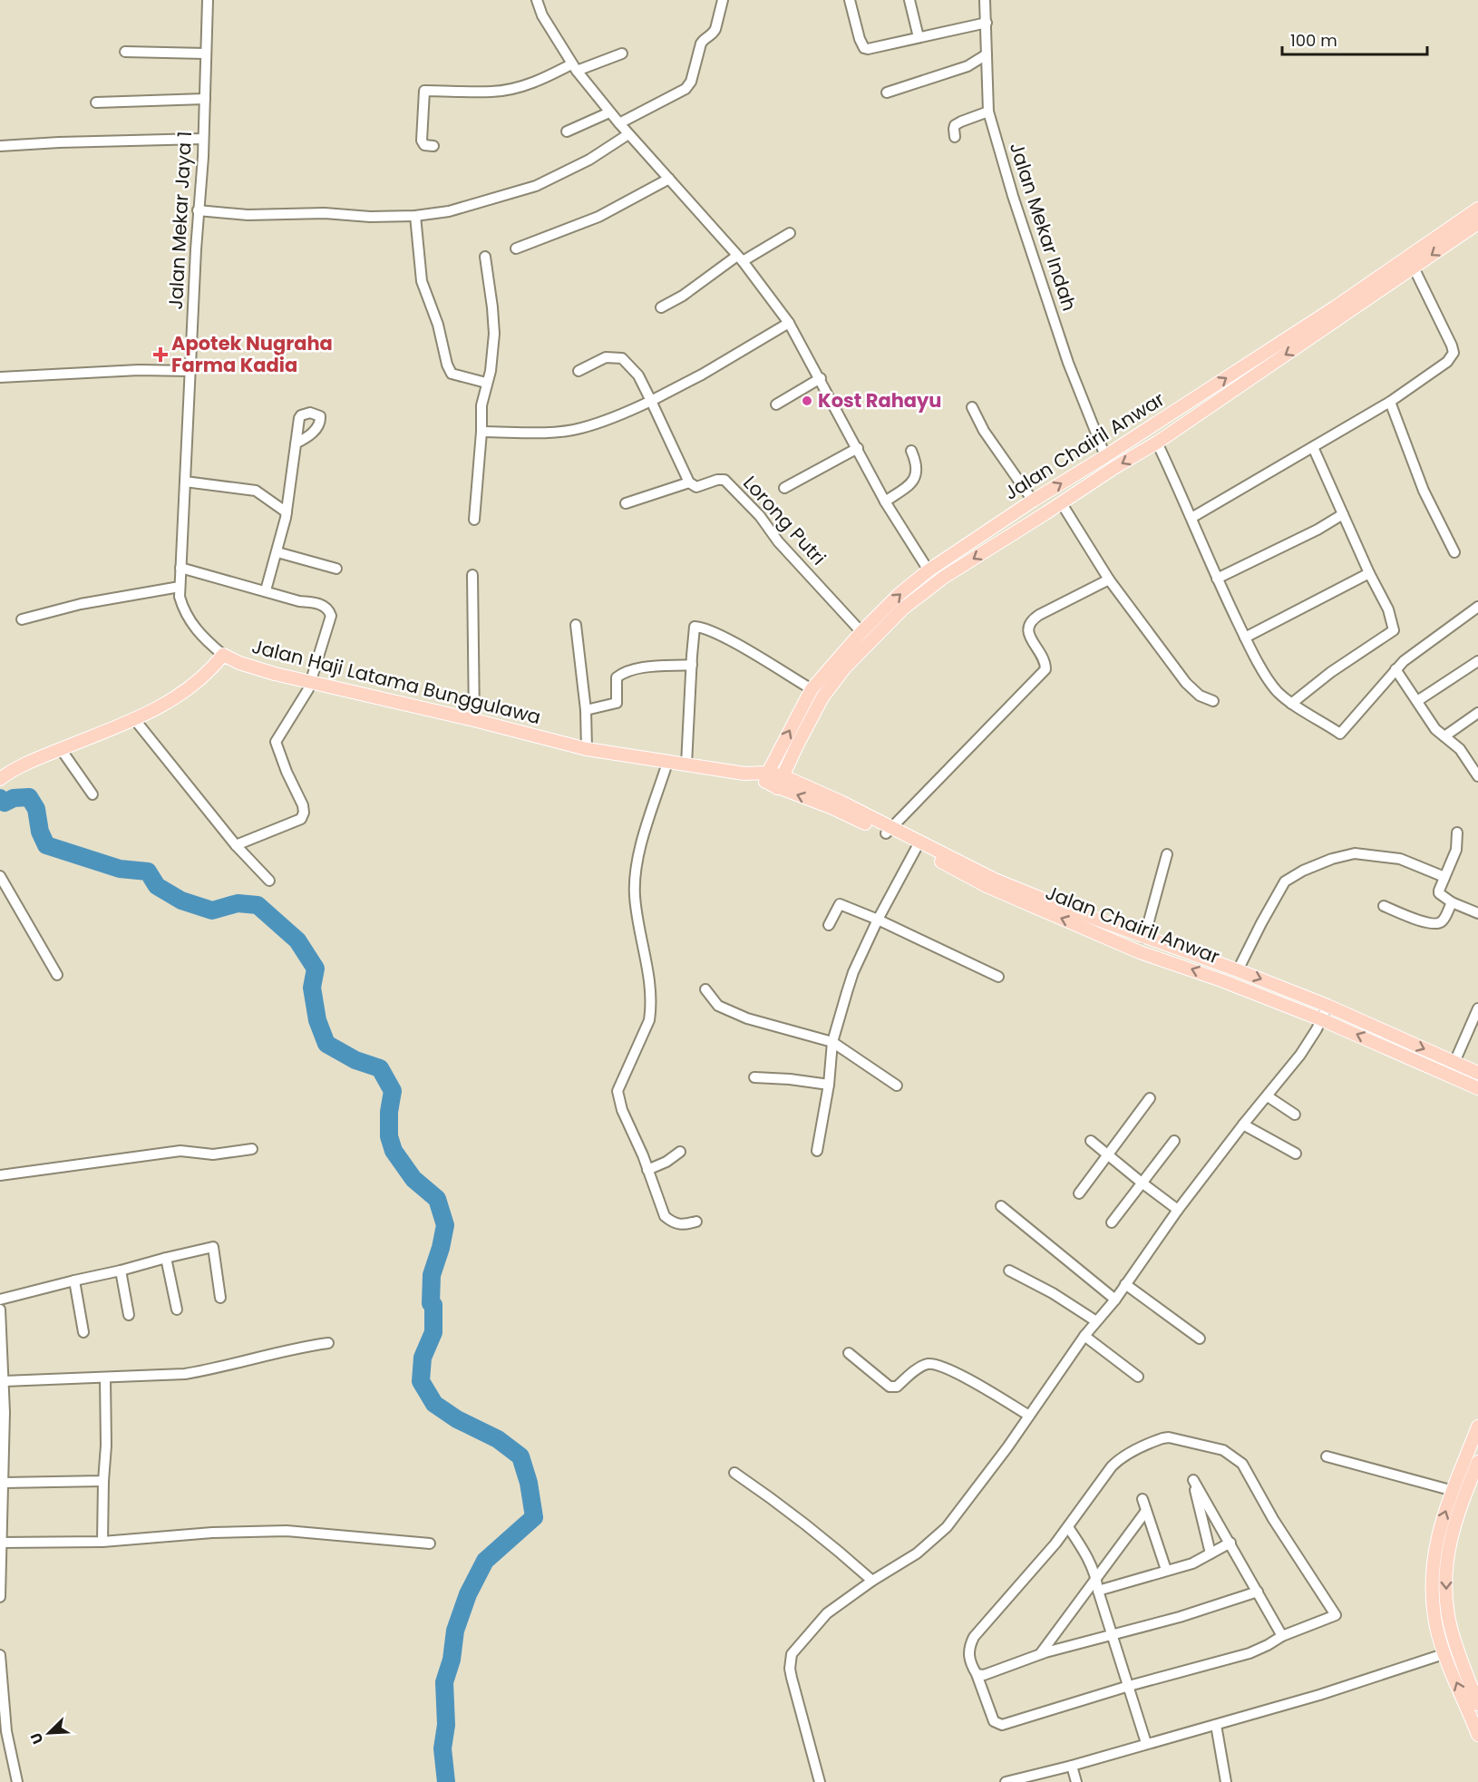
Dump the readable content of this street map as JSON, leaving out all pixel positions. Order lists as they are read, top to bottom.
{
  "streets": {
    "main road": ["Jalan Chairil Anwar", "Jalan Haji Latama Bunggulawa"],
    "street": ["Jalan Mekar Jaya 1", "Jalan Mekar Indah", "Lorong Putri"]
  },
  "crossings": [
    ["Jalan Mekar Jaya 1", "Jalan Haji Latama Bunggulawa"],
    ["Jalan Mekar Indah", "Jalan Chairil Anwar"],
    ["Jalan Chairil Anwar", "Lorong Putri"],
    ["Jalan Chairil Anwar", "Jalan Haji Latama Bunggulawa"]
  ],
  "places": {
    "health": ["Apotek Nugraha Farma Kadia"],
    "other": ["Kost Rahayu"]
  },
  "scale_bar": "100 m",
  "north": "bottom left"
}
